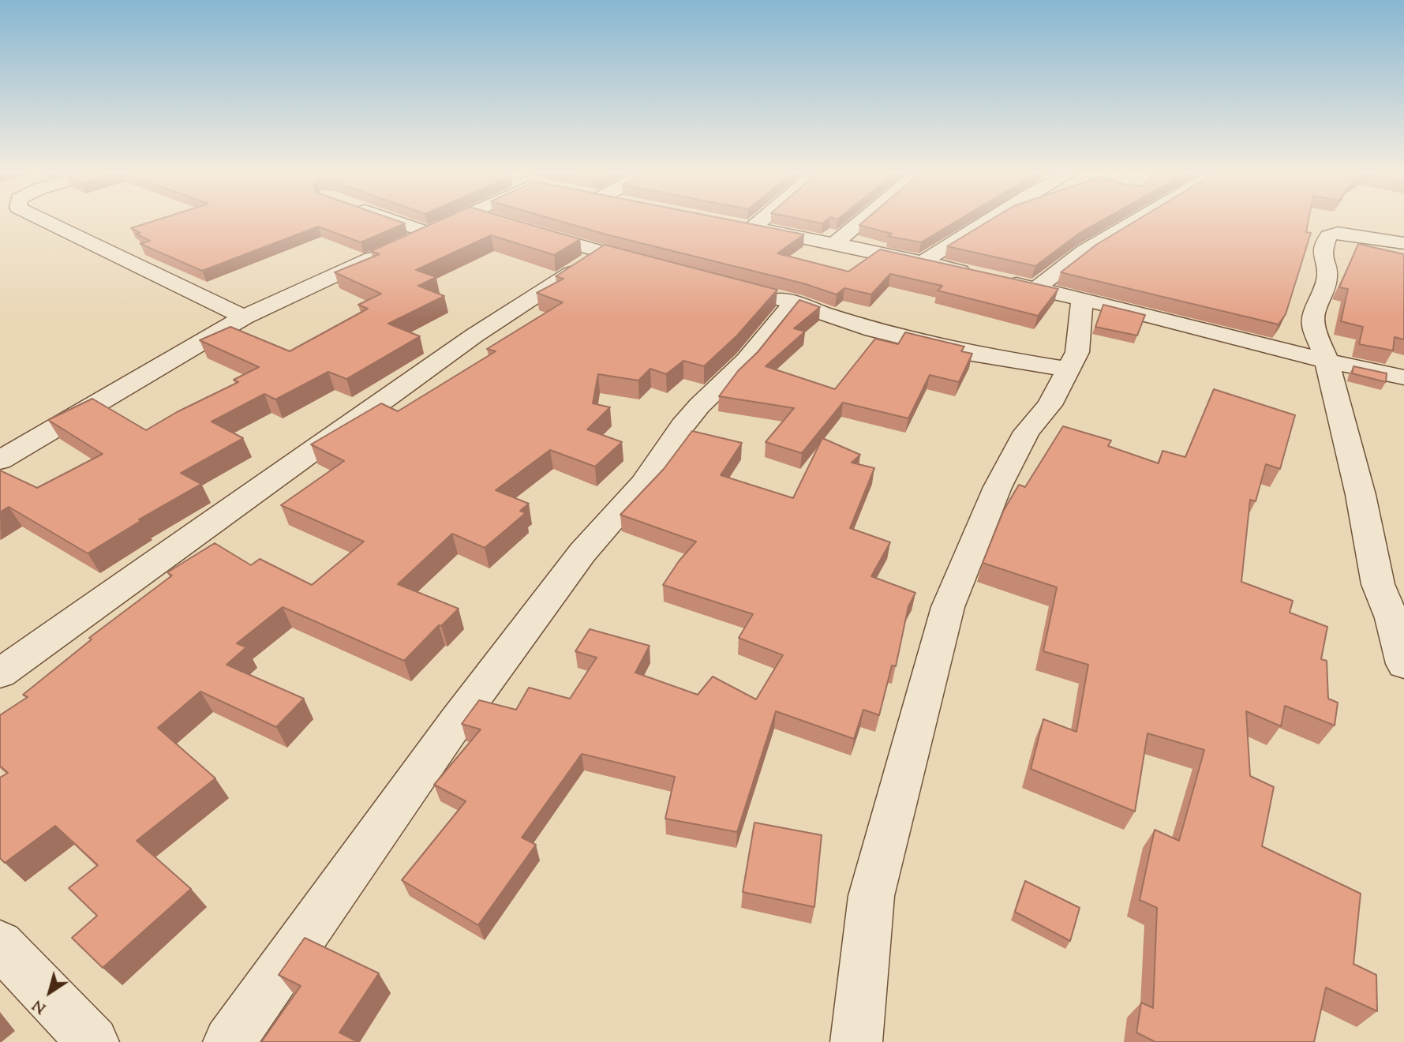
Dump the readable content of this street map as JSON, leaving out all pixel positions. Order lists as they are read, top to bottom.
{
  "north": "bottom left"
}
